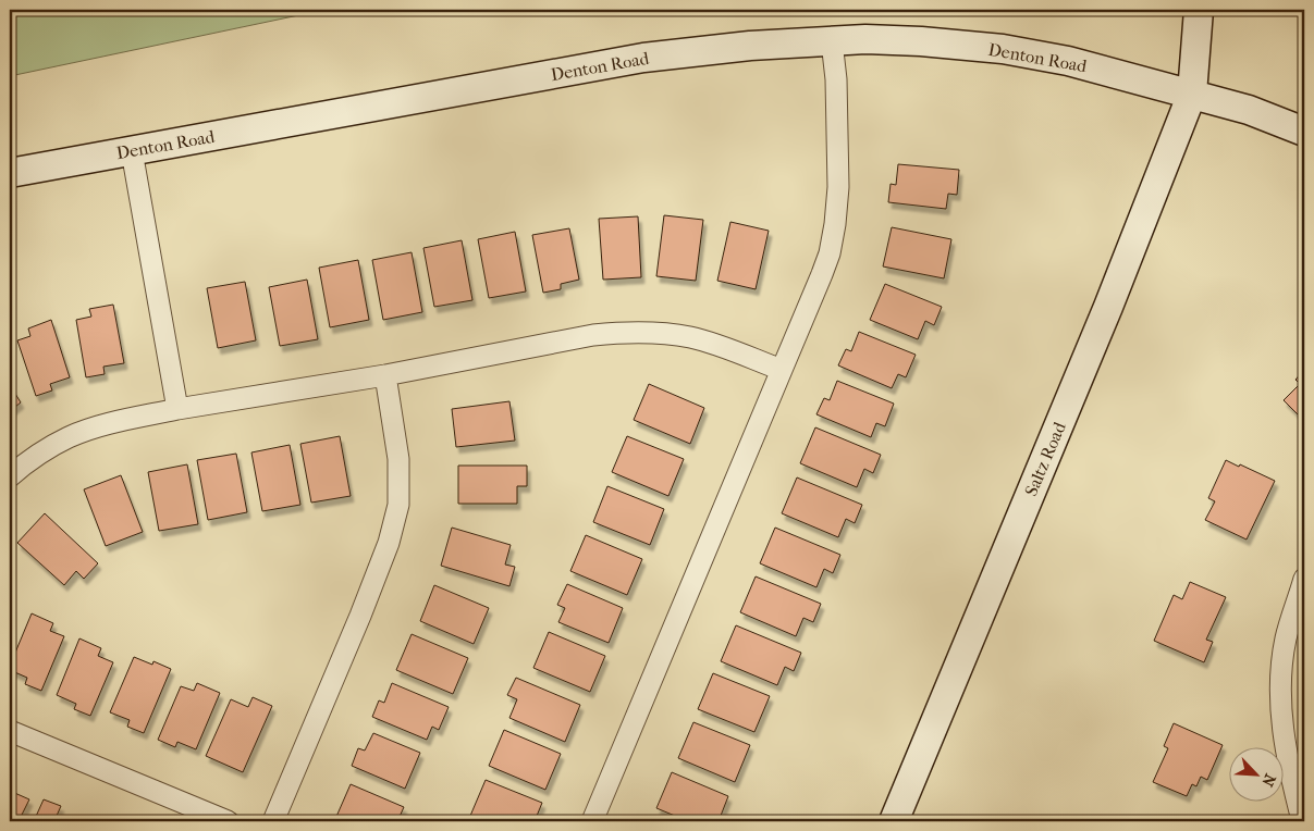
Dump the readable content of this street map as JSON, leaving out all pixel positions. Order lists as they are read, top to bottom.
{
  "streets": {
    "street": ["Denton Road", "Saltz Road"]
  },
  "crossings": [
    ["Denton Road", "Saltz Road"]
  ],
  "north": "bottom right"
}
